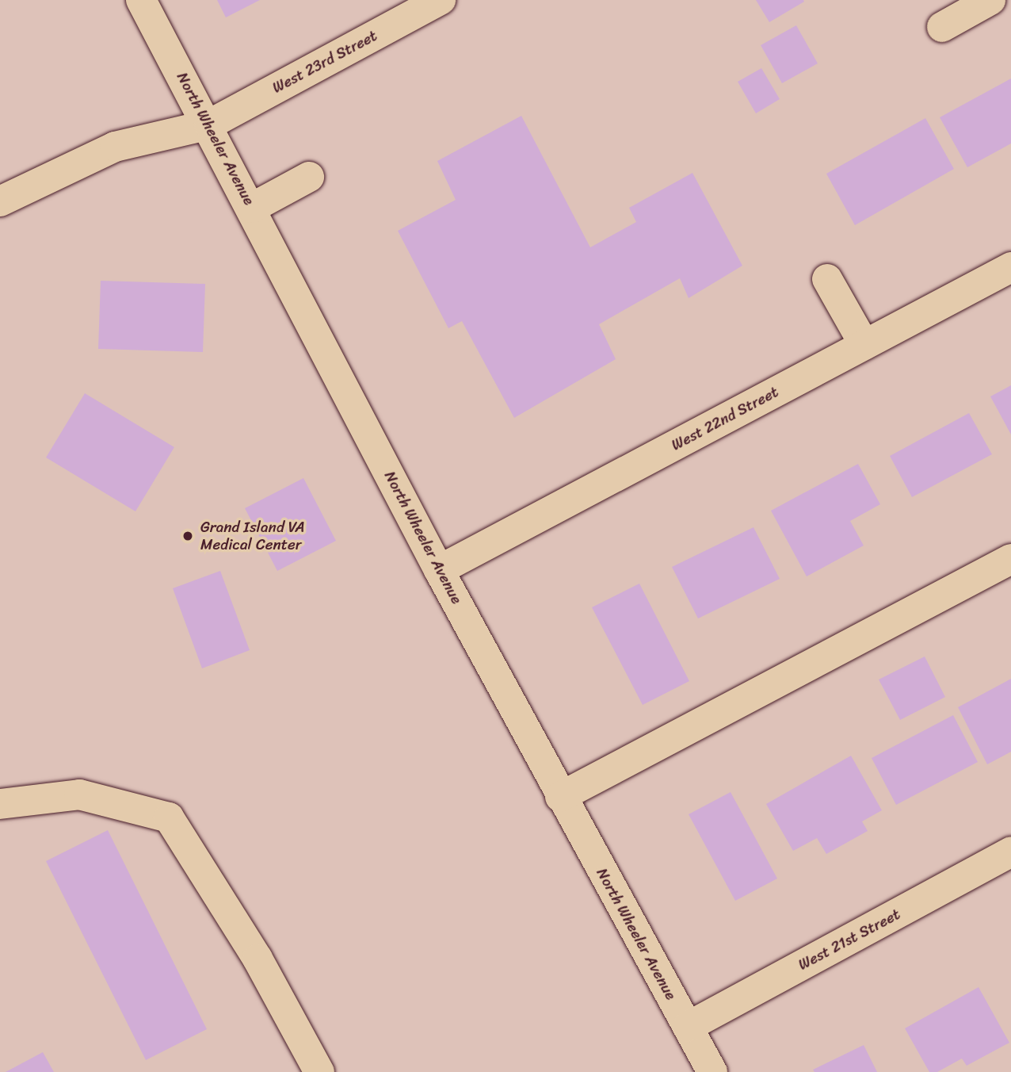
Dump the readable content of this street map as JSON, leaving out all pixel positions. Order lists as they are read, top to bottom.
{
  "streets": {
    "street": [
      "West 23rd Street",
      "North Wheeler Avenue",
      "West 22nd Street",
      "West 21st Street"
    ]
  },
  "crossings": [
    ["West 23rd Street", "North Wheeler Avenue"],
    ["North Wheeler Avenue", "West 22nd Street"],
    ["North Wheeler Avenue", "West 21st Street"]
  ],
  "places": ["Grand Island VA Medical Center"]
}
